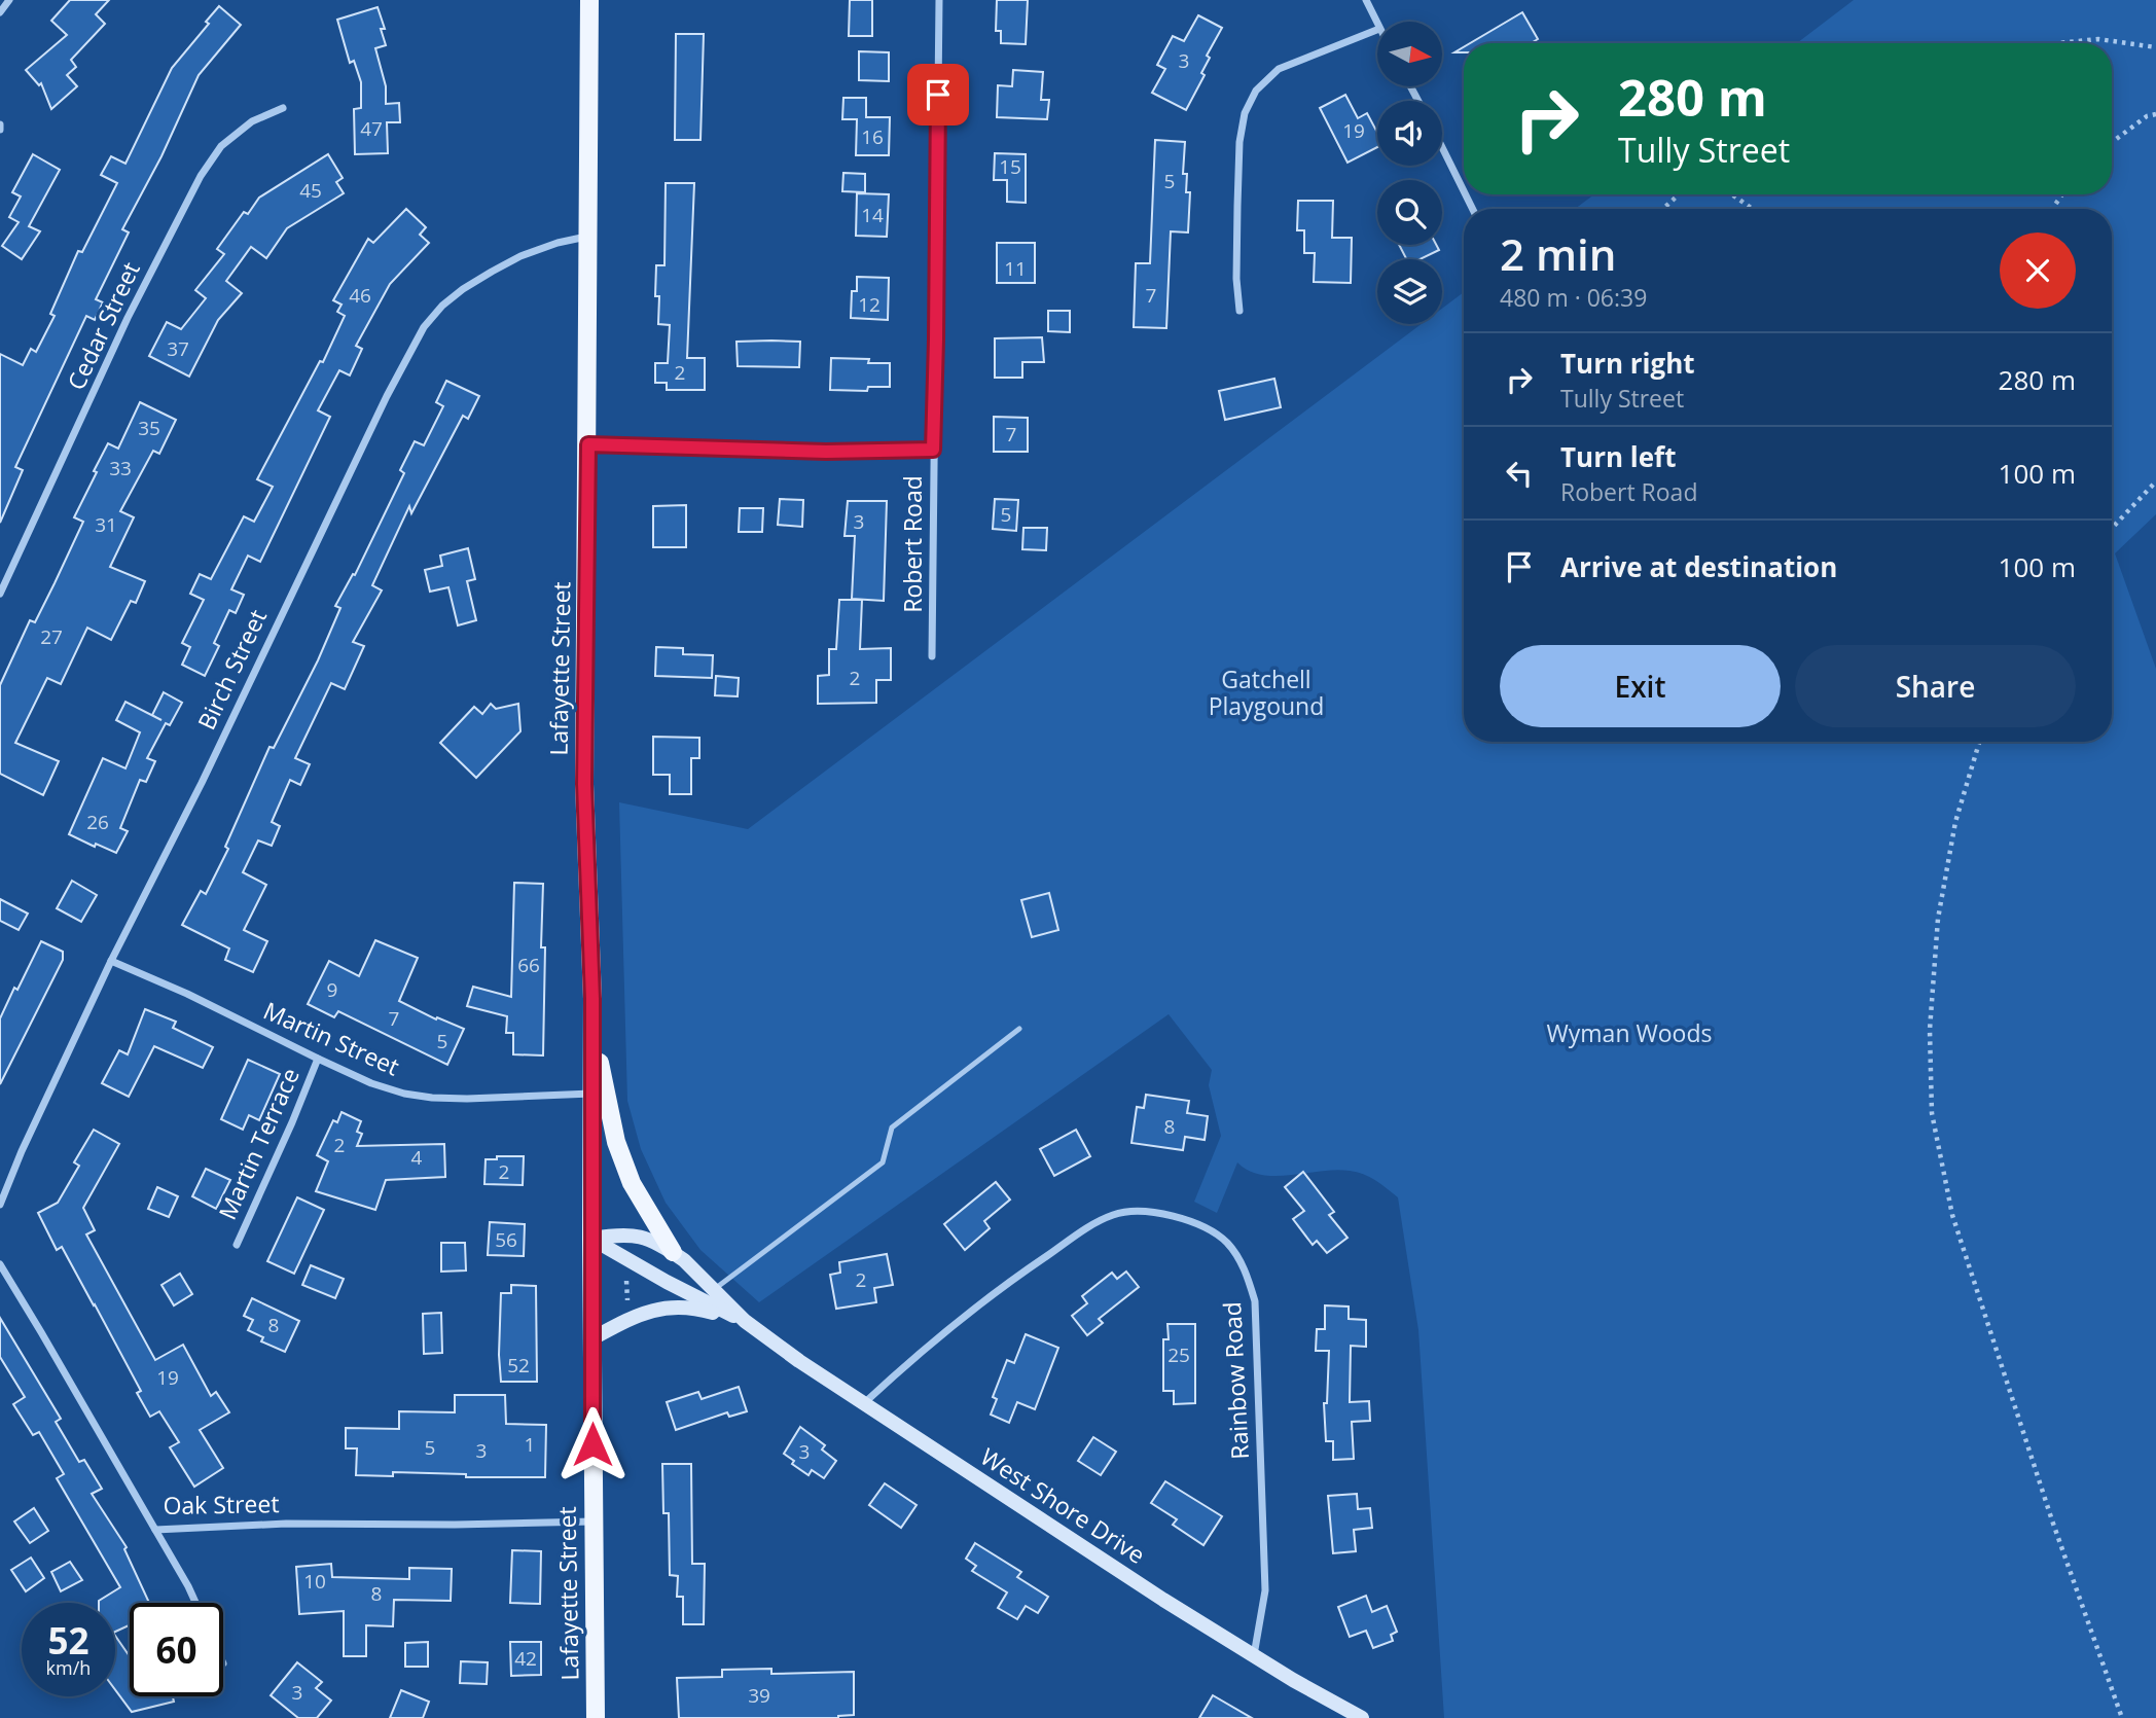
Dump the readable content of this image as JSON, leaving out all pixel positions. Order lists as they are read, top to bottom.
{
  "streets": {
    "main road": ["Lafayette Street", "West Shore Drive"],
    "street": [
      "Cedar Street",
      "Robert Road",
      "Birch Street",
      "Martin Street",
      "Martin Terrace",
      "Rainbow Road",
      "Oak Street"
    ]
  },
  "crossings": [
    ["Lafayette Street", "Birch Street"],
    ["Lafayette Street", "Martin Street"],
    ["Lafayette Street", "Oak Street"],
    ["Lafayette Street", "West Shore Drive"],
    ["Birch Street", "Martin Street"],
    ["Martin Street", "Martin Terrace"],
    ["Rainbow Road", "West Shore Drive"]
  ],
  "parks": ["Gatchell Playgound", "Wyman Woods"],
  "house_numbers": [
    "3",
    "47",
    "19",
    "16",
    "15",
    "5",
    "45",
    "14",
    "11",
    "46",
    "7",
    "12",
    "37",
    "2",
    "35",
    "7",
    "33",
    "5",
    "3",
    "31",
    "27",
    "2",
    "26",
    "66",
    "9",
    "7",
    "5",
    "8",
    "2",
    "4",
    "2",
    "56",
    "2",
    "8",
    "25",
    "52",
    "19",
    "1",
    "5",
    "3",
    "3",
    "10",
    "8",
    "42",
    "3",
    "39"
  ],
  "north": "right",
  "page": {
    "turn": ["280 m", "Tully Street"],
    "heading": ["2 min", "480 m · 06:39"],
    "list": [
      {
        "name": "Turn right",
        "note": "Tully Street",
        "value": "280 m"
      },
      {
        "name": "Turn left",
        "note": "Robert Road",
        "value": "100 m"
      },
      {
        "name": "Arrive at destination",
        "value": "100 m"
      }
    ],
    "buttons": ["Exit", "Share"],
    "speed": "52 km/h",
    "limit": "60"
  }
}
